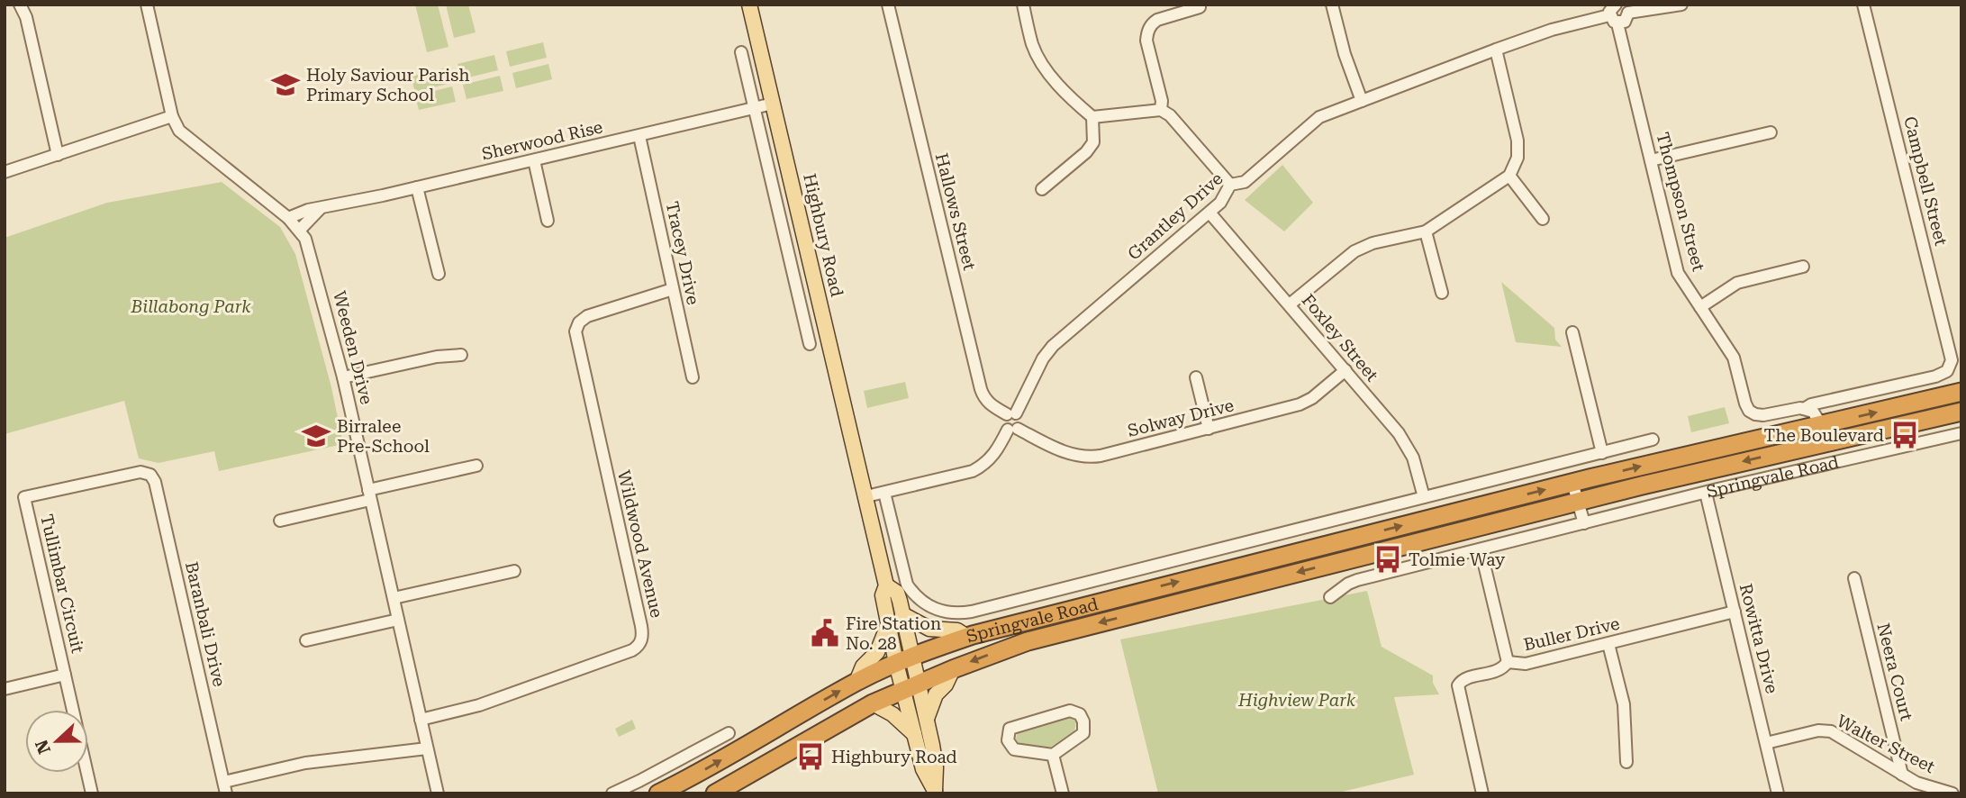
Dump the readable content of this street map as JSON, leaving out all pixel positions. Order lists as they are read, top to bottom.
{
  "streets": {
    "highway": ["Springvale Road"],
    "main road": ["Highbury Road"],
    "street": [
      "Sherwood Rise",
      "Campbell Street",
      "Thompson Street",
      "Hallows Street",
      "Grantley Drive",
      "Tracey Drive",
      "Foxley Street",
      "Weeden Drive",
      "Solway Drive",
      "Wildwood Avenue",
      "Tullimbar Circuit",
      "Baranbali Drive",
      "Buller Drive",
      "Rowitta Drive",
      "Neera Court",
      "Walter Street"
    ]
  },
  "crossings": [
    ["Sherwood Rise", "Highbury Road"],
    ["Sherwood Rise", "Tracey Drive"],
    ["Sherwood Rise", "Weeden Drive"],
    ["Campbell Street", "Springvale Road"],
    ["Thompson Street", "Grantley Drive"],
    ["Thompson Street", "Springvale Road"],
    ["Hallows Street", "Grantley Drive"],
    ["Grantley Drive", "Foxley Street"],
    ["Highbury Road", "Springvale Road"],
    ["Tracey Drive", "Wildwood Avenue"],
    ["Foxley Street", "Solway Drive"],
    ["Foxley Street", "Springvale Road"],
    ["Weeden Drive", "Wildwood Avenue"],
    ["Springvale Road", "Rowitta Drive"],
    ["Tullimbar Circuit", "Baranbali Drive"],
    ["Buller Drive", "Rowitta Drive"],
    ["Rowitta Drive", "Walter Street"],
    ["Neera Court", "Walter Street"]
  ],
  "parks": ["Billabong Park", "Highview Park"],
  "places": {
    "school or university": ["Holy Saviour Parish Primary School", "Birralee Pre-School"],
    "bus stop": ["The Boulevard", "Tolmie Way", "Highbury Road"],
    "public building": ["Fire Station No. 28"]
  },
  "north": "left"
}
